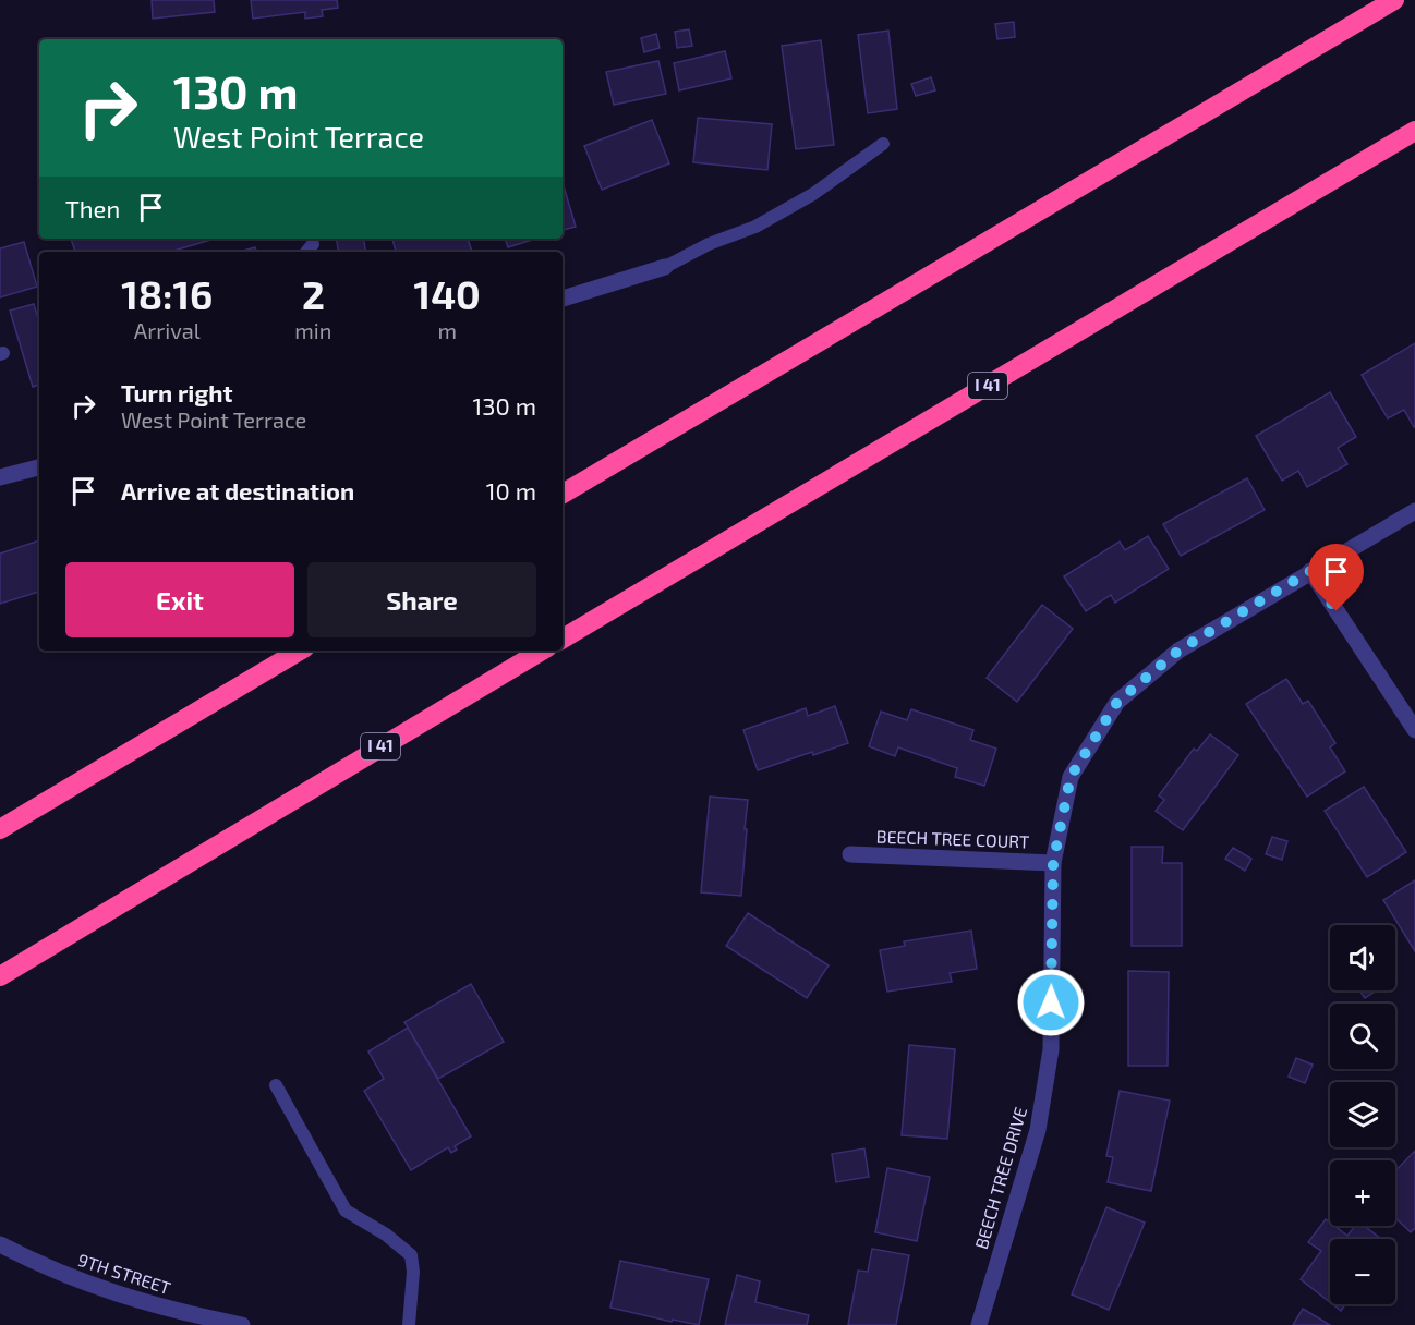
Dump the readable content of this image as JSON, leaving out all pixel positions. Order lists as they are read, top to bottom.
{
  "streets": {
    "highway": ["I 41"],
    "street": ["BEECH TREE COURT", "BEECH TREE DRIVE", "9TH STREET"]
  },
  "crossings": [
    ["BEECH TREE COURT", "BEECH TREE DRIVE"]
  ],
  "page": {
    "turn": ["130 m", "West Point Terrace"],
    "then": "Then",
    "eta": [
      "18:16",
      "Arrival",
      "2",
      "min",
      "140",
      "m"
    ],
    "list": [
      {
        "name": "Turn right",
        "note": "West Point Terrace",
        "value": "130 m"
      },
      {
        "name": "Arrive at destination",
        "value": "10 m"
      }
    ],
    "buttons": ["Exit", "Share"],
    "map_buttons": ["+", "−"]
  }
}
